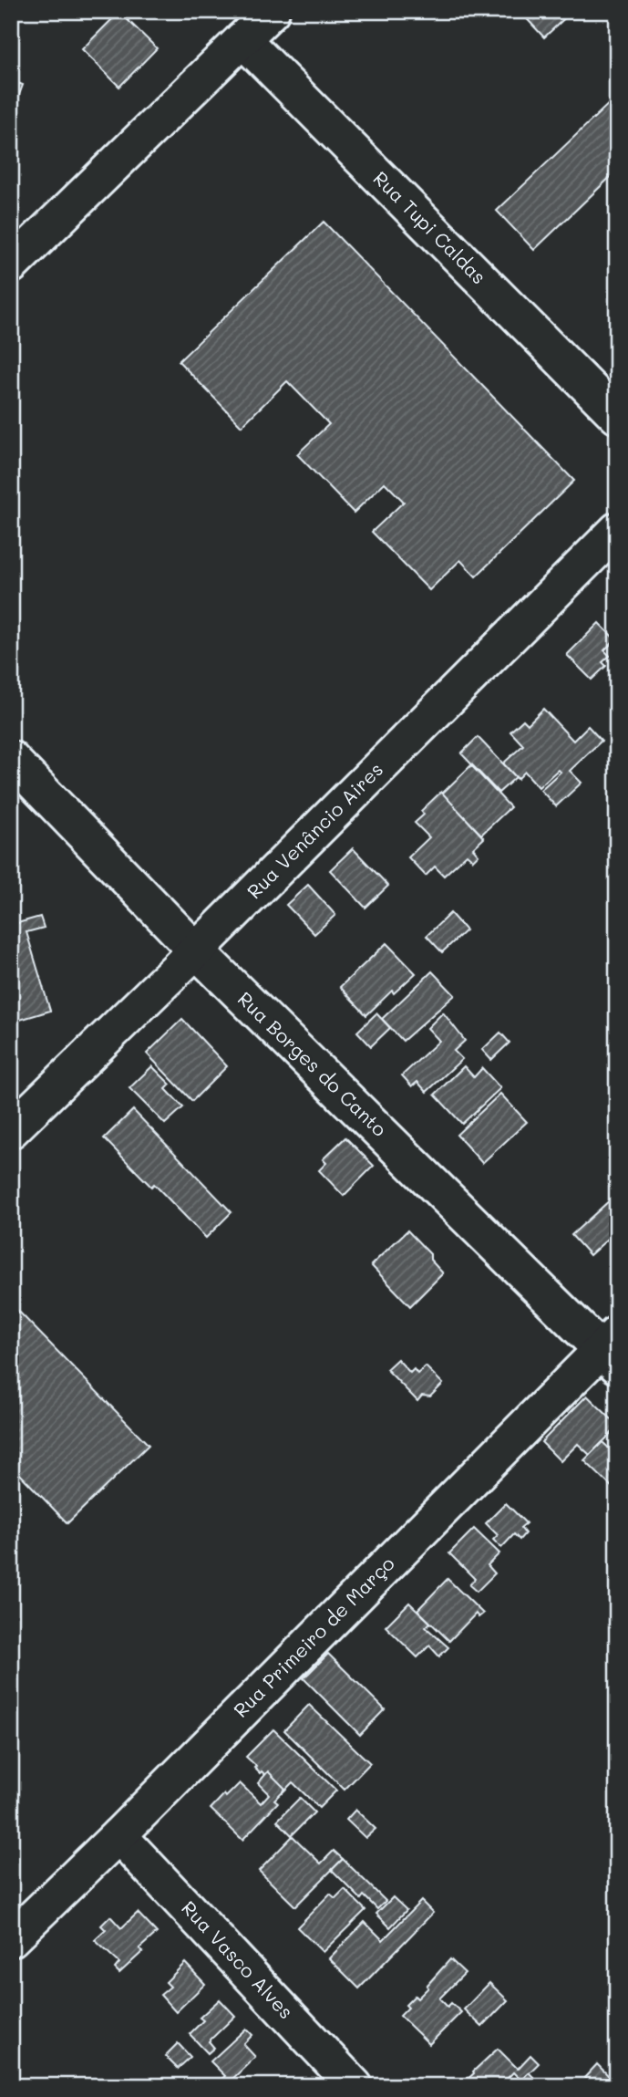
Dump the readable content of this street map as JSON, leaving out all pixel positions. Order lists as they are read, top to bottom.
{
  "streets": {
    "street": [
      "Rua Tupi Caldas",
      "Rua Venâncio Aires",
      "Rua Borges do Canto",
      "Rua Primeiro de Março",
      "Rua Vasco Alves"
    ]
  },
  "crossings": [
    ["Rua Venâncio Aires", "Rua Borges do Canto"],
    ["Rua Borges do Canto", "Rua Primeiro de Março"],
    ["Rua Primeiro de Março", "Rua Vasco Alves"]
  ]
}
